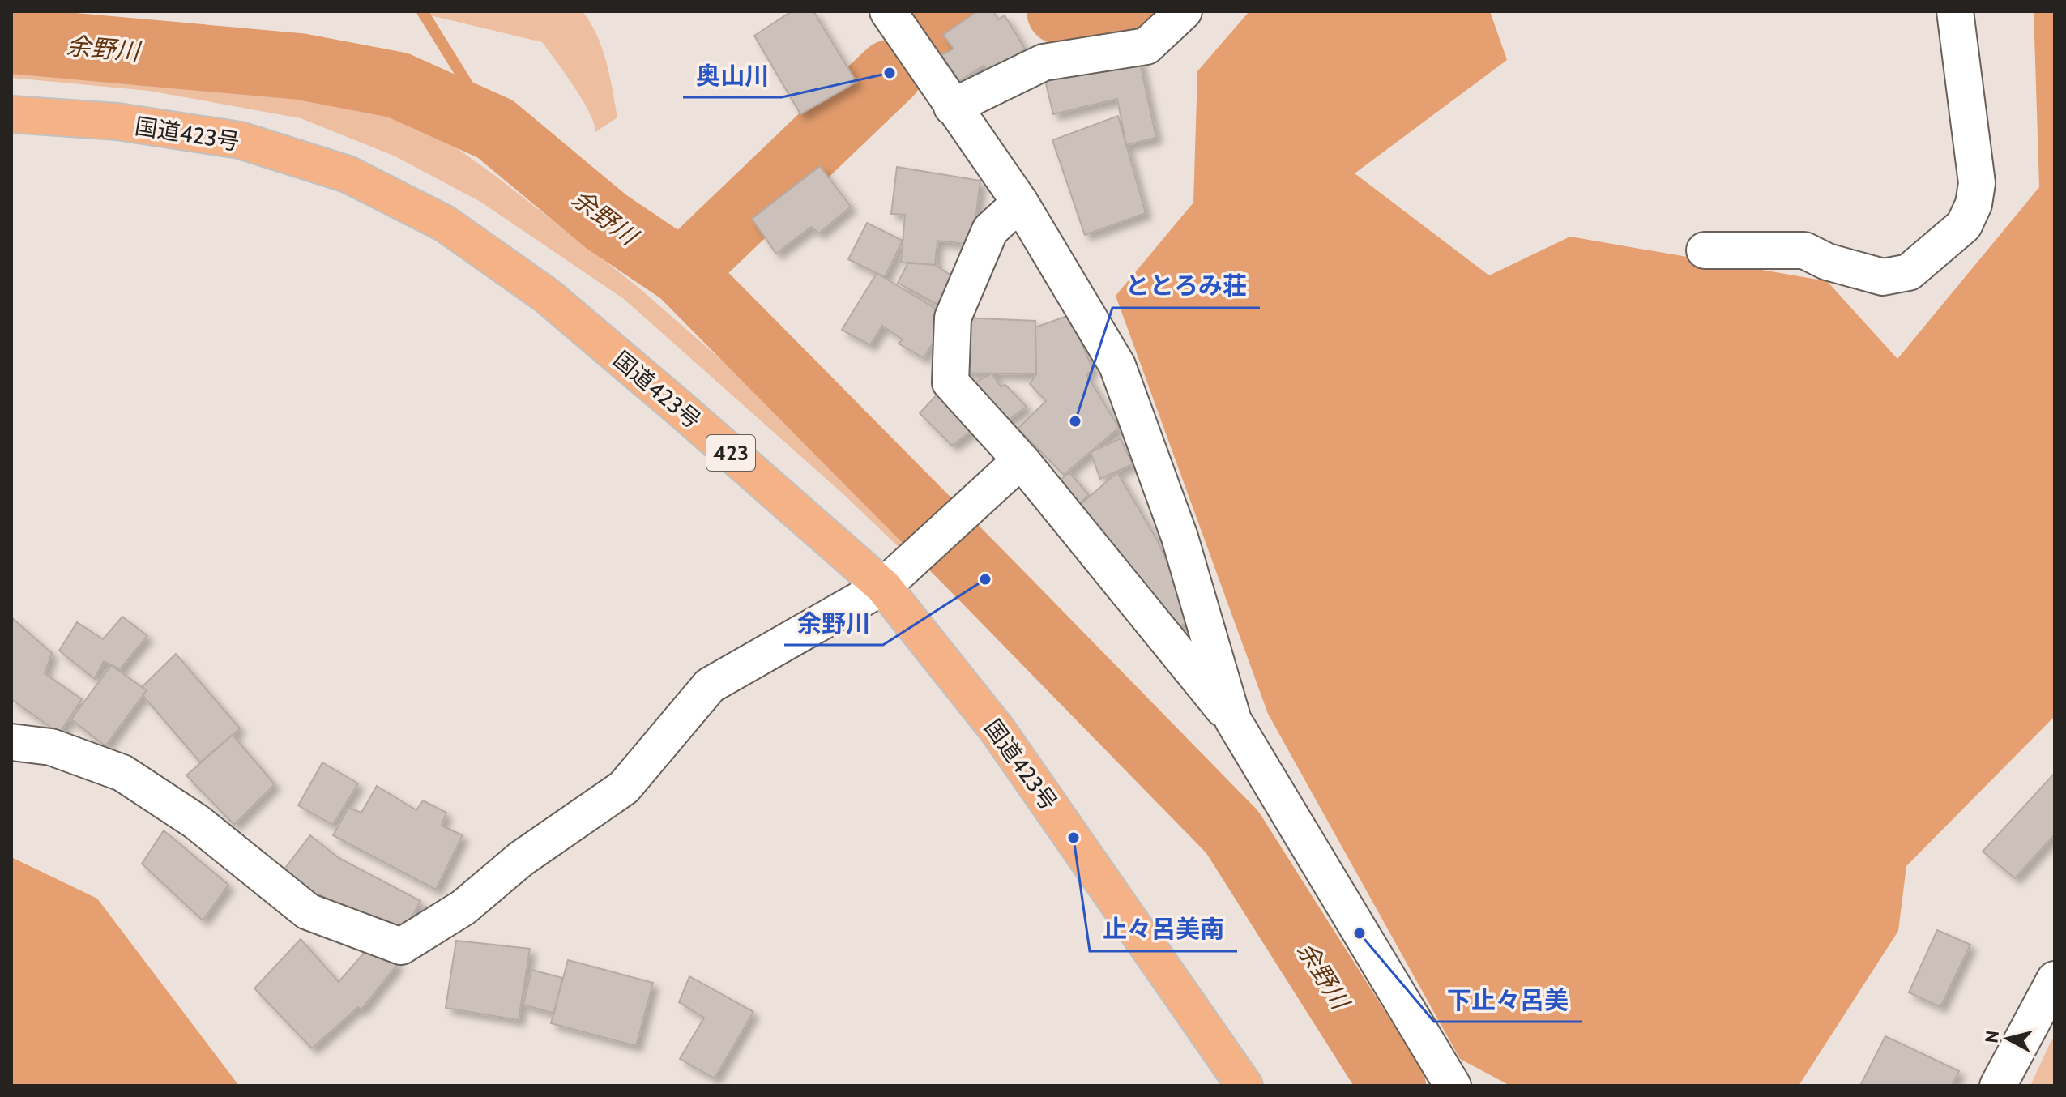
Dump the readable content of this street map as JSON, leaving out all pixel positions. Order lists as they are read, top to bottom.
{
  "streets": {
    "highway": ["国道423号", "423"]
  },
  "water": ["余野川"],
  "places": [
    "奥山川",
    "ととろみ荘",
    "余野川",
    "止々呂美南",
    "下止々呂美"
  ],
  "north": "left"
}
